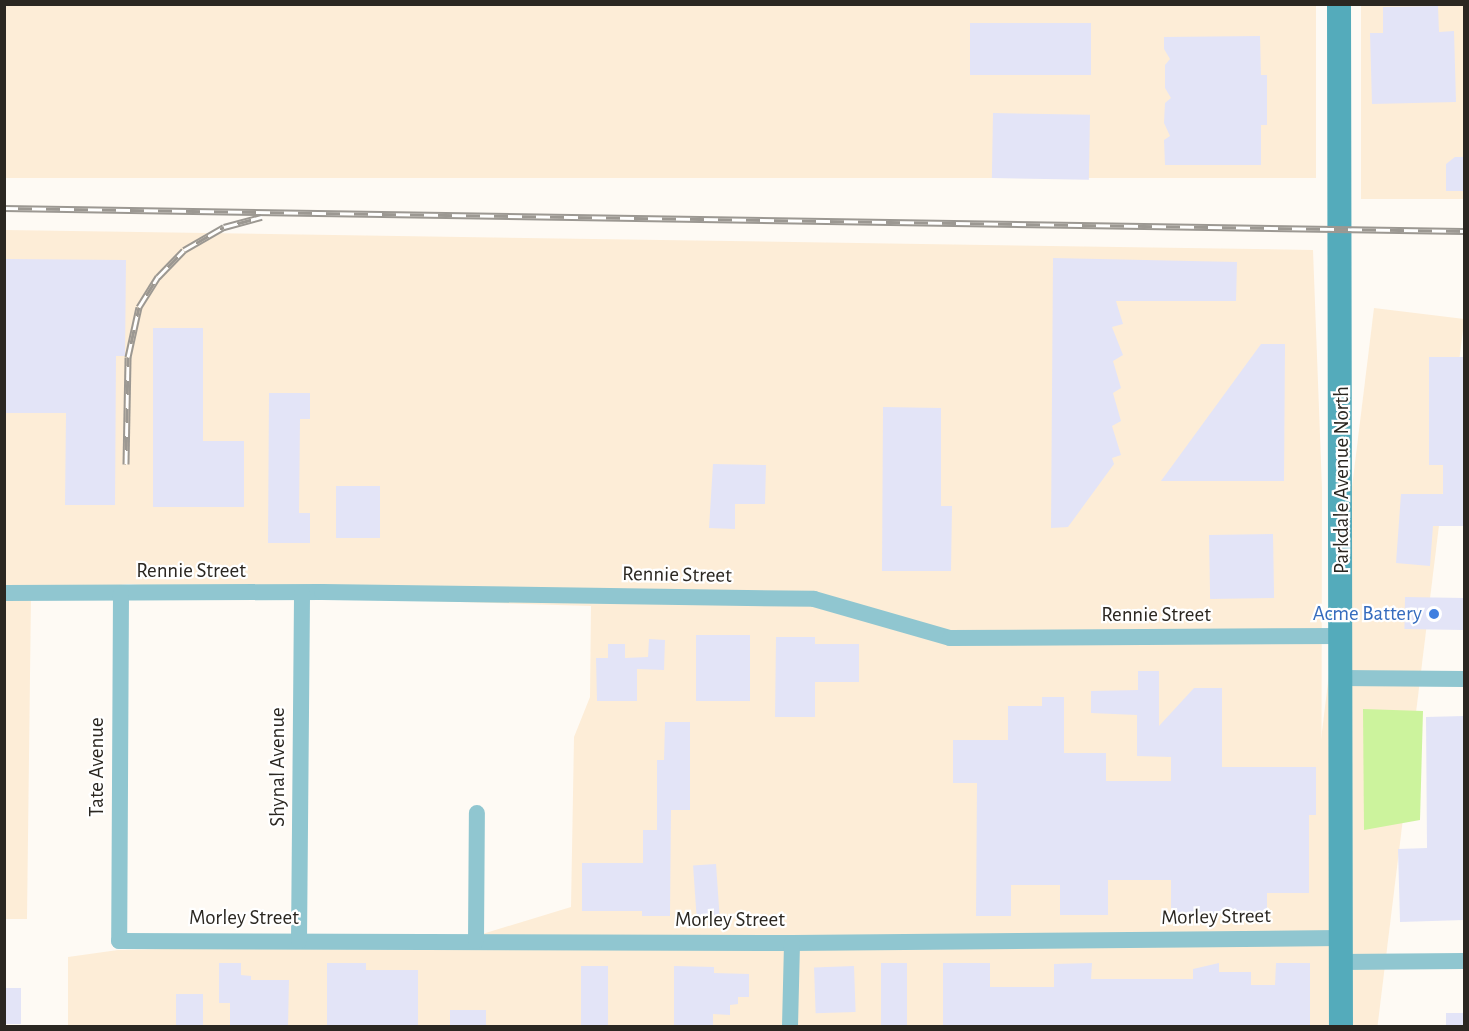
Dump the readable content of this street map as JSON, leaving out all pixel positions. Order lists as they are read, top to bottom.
{
  "streets": {
    "main road": ["Parkdale Avenue North"],
    "street": [
      "Rennie Street",
      "Tate Avenue",
      "Shynal Avenue",
      "Morley Street"
    ]
  },
  "crossings": [
    ["Parkdale Avenue North", "Rennie Street"],
    ["Parkdale Avenue North", "Morley Street"],
    ["Rennie Street", "Tate Avenue"],
    ["Rennie Street", "Shynal Avenue"],
    ["Tate Avenue", "Morley Street"],
    ["Shynal Avenue", "Morley Street"]
  ],
  "places": ["Acme Battery"]
}
